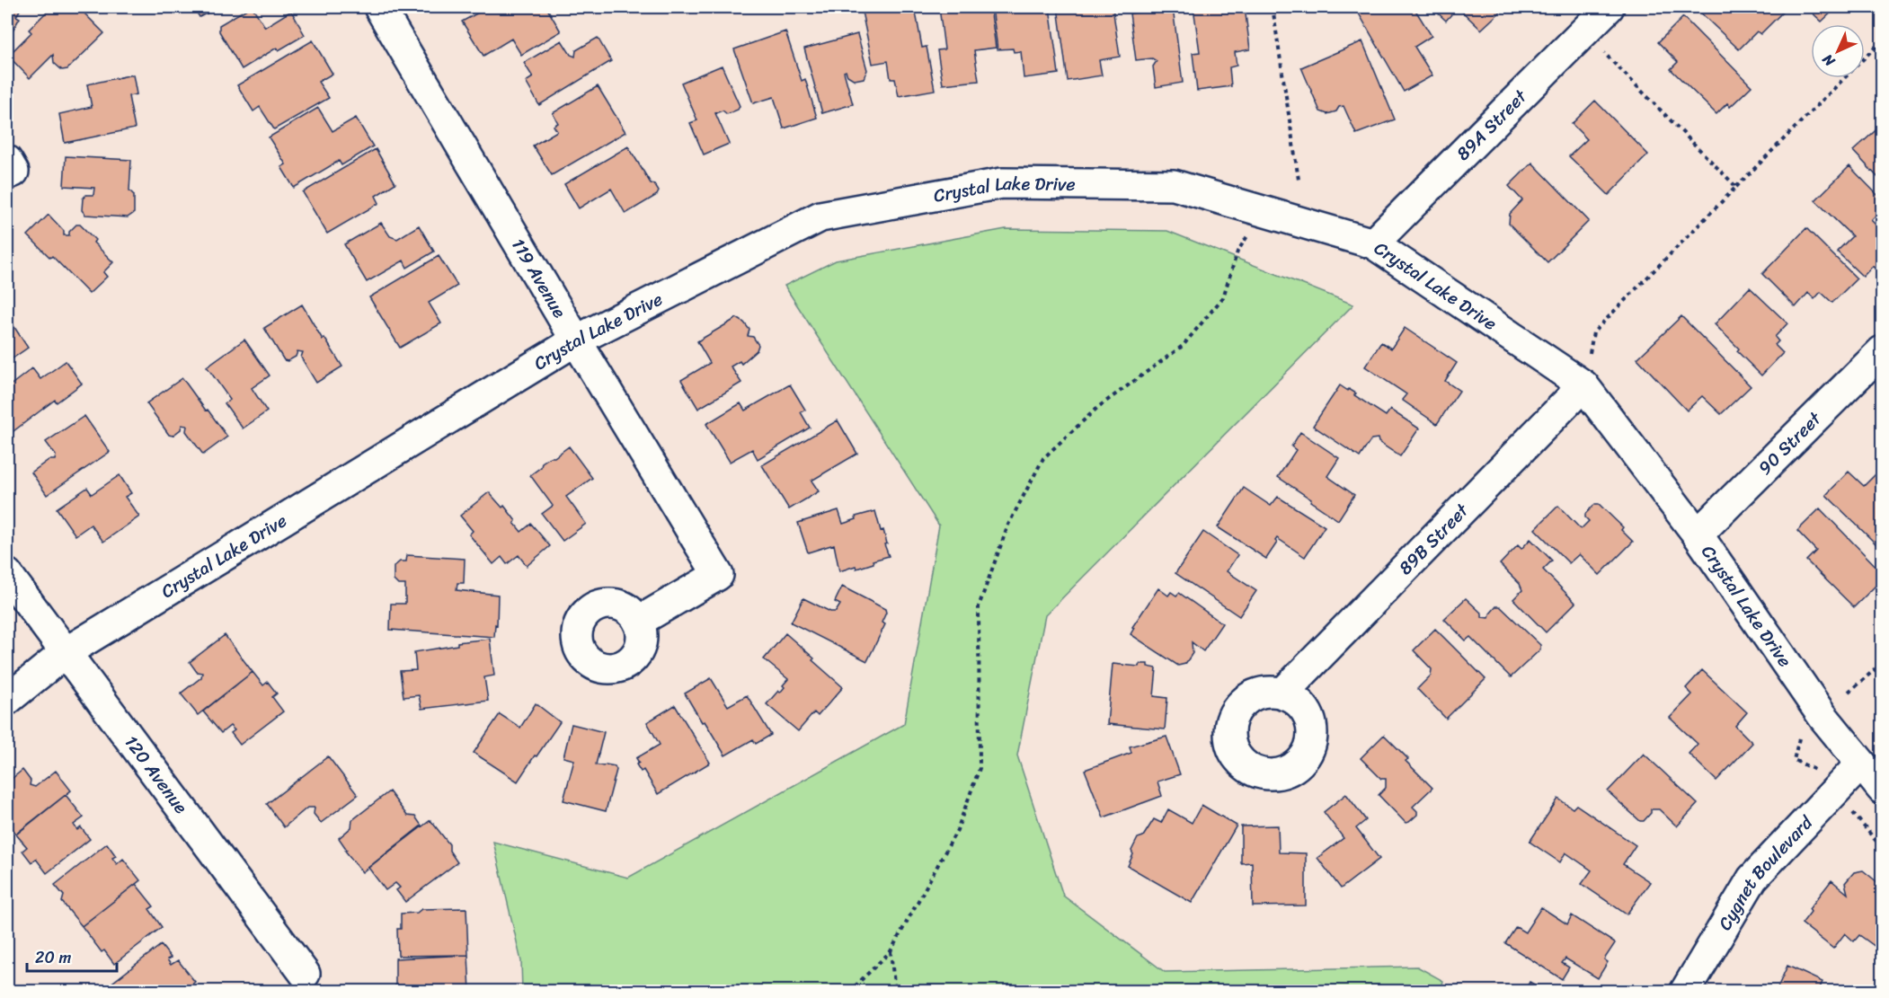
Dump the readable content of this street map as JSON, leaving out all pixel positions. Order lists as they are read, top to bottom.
{
  "streets": {
    "street": [
      "89A Street",
      "Crystal Lake Drive",
      "119 Avenue",
      "90 Street",
      "89B Street",
      "120 Avenue",
      "Cygnet Boulevard"
    ]
  },
  "crossings": [
    ["89A Street", "Crystal Lake Drive"],
    ["Crystal Lake Drive", "119 Avenue"],
    ["Crystal Lake Drive", "90 Street"],
    ["Crystal Lake Drive", "89B Street"],
    ["Crystal Lake Drive", "120 Avenue"],
    ["Crystal Lake Drive", "Cygnet Boulevard"]
  ],
  "scale_bar": "20 m",
  "north": "bottom left"
}
